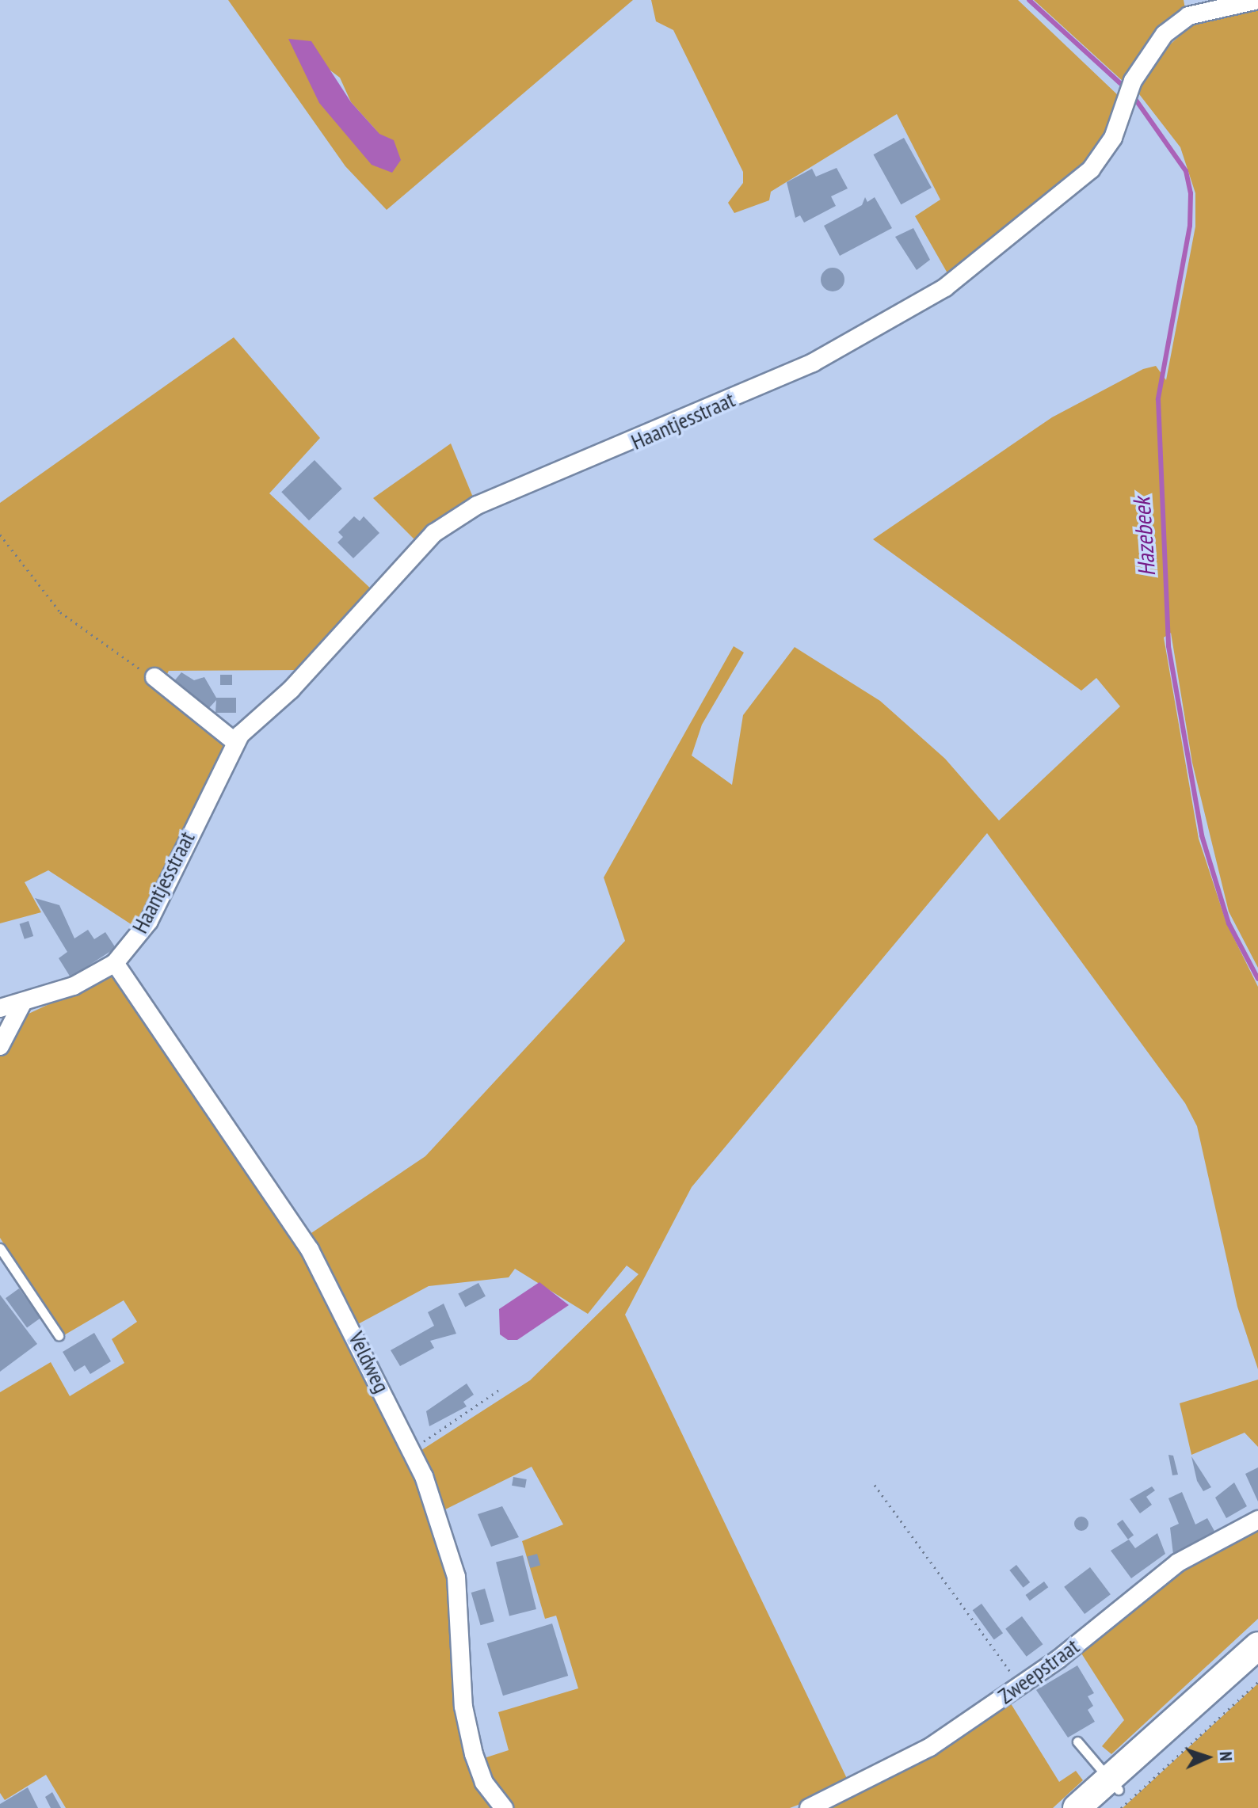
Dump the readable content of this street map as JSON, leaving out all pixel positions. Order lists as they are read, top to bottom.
{
  "streets": {
    "street": ["Haantjesstraat", "Veldweg", "Zweepstraat"]
  },
  "crossings": [
    ["Haantjesstraat", "Veldweg"]
  ],
  "water": ["Hazebeek"],
  "north": "right"
}
